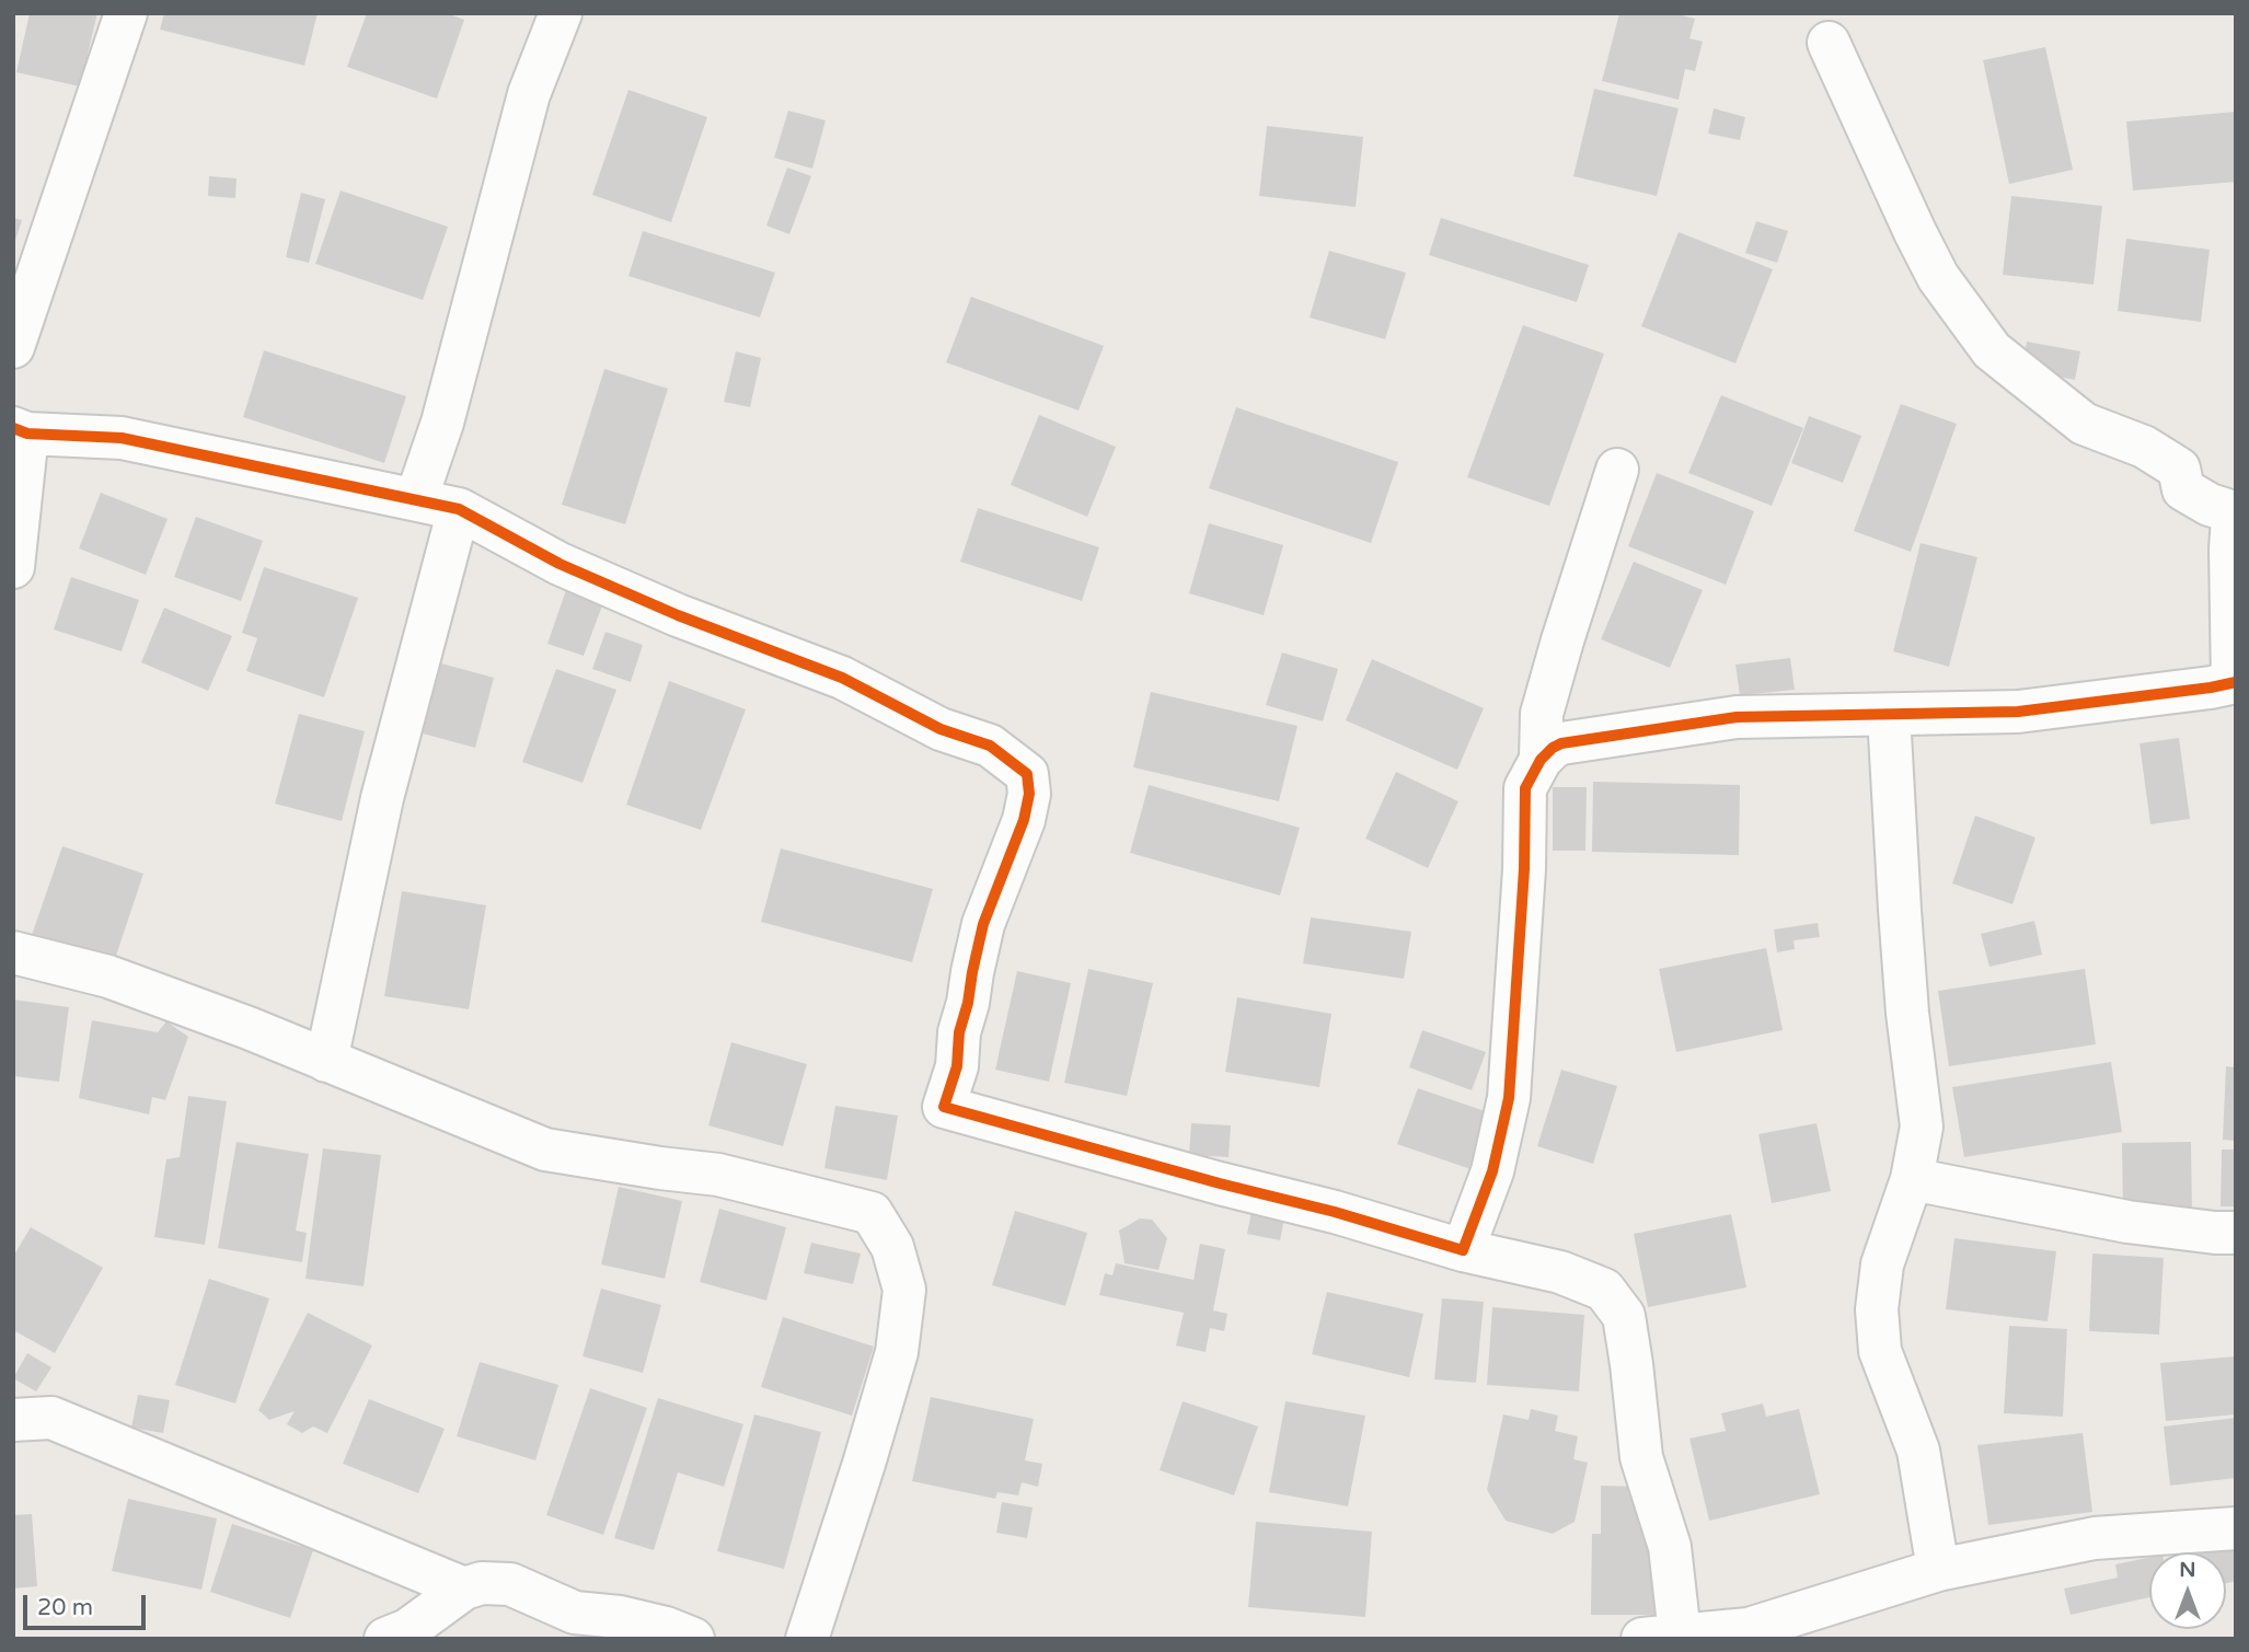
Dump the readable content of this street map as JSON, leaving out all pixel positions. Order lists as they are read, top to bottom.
{
  "scale_bar": "20 m",
  "north": "top"
}
